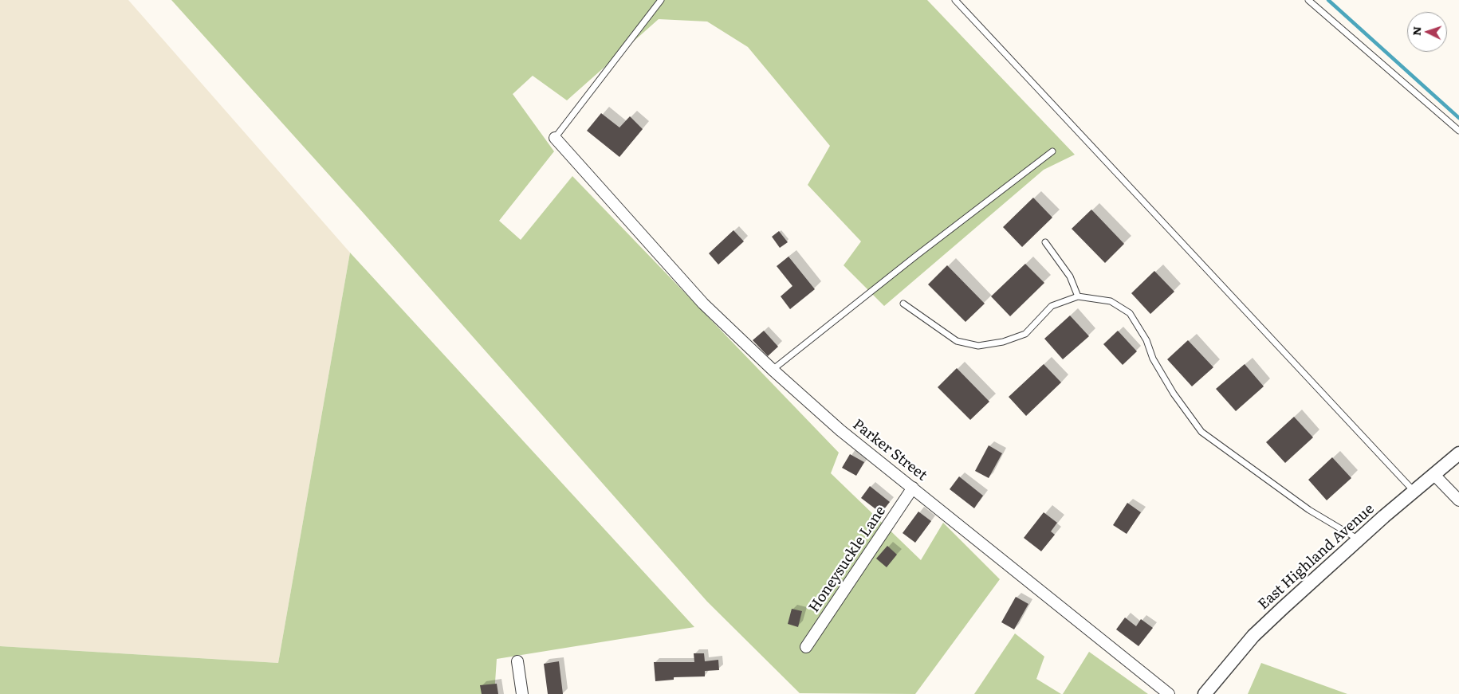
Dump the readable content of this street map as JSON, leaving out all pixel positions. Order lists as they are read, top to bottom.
{
  "streets": {
    "street": ["Parker Street", "East Highland Avenue", "Honeysuckle Lane"]
  },
  "crossings": [
    ["Parker Street", "Honeysuckle Lane"]
  ],
  "north": "left"
}
